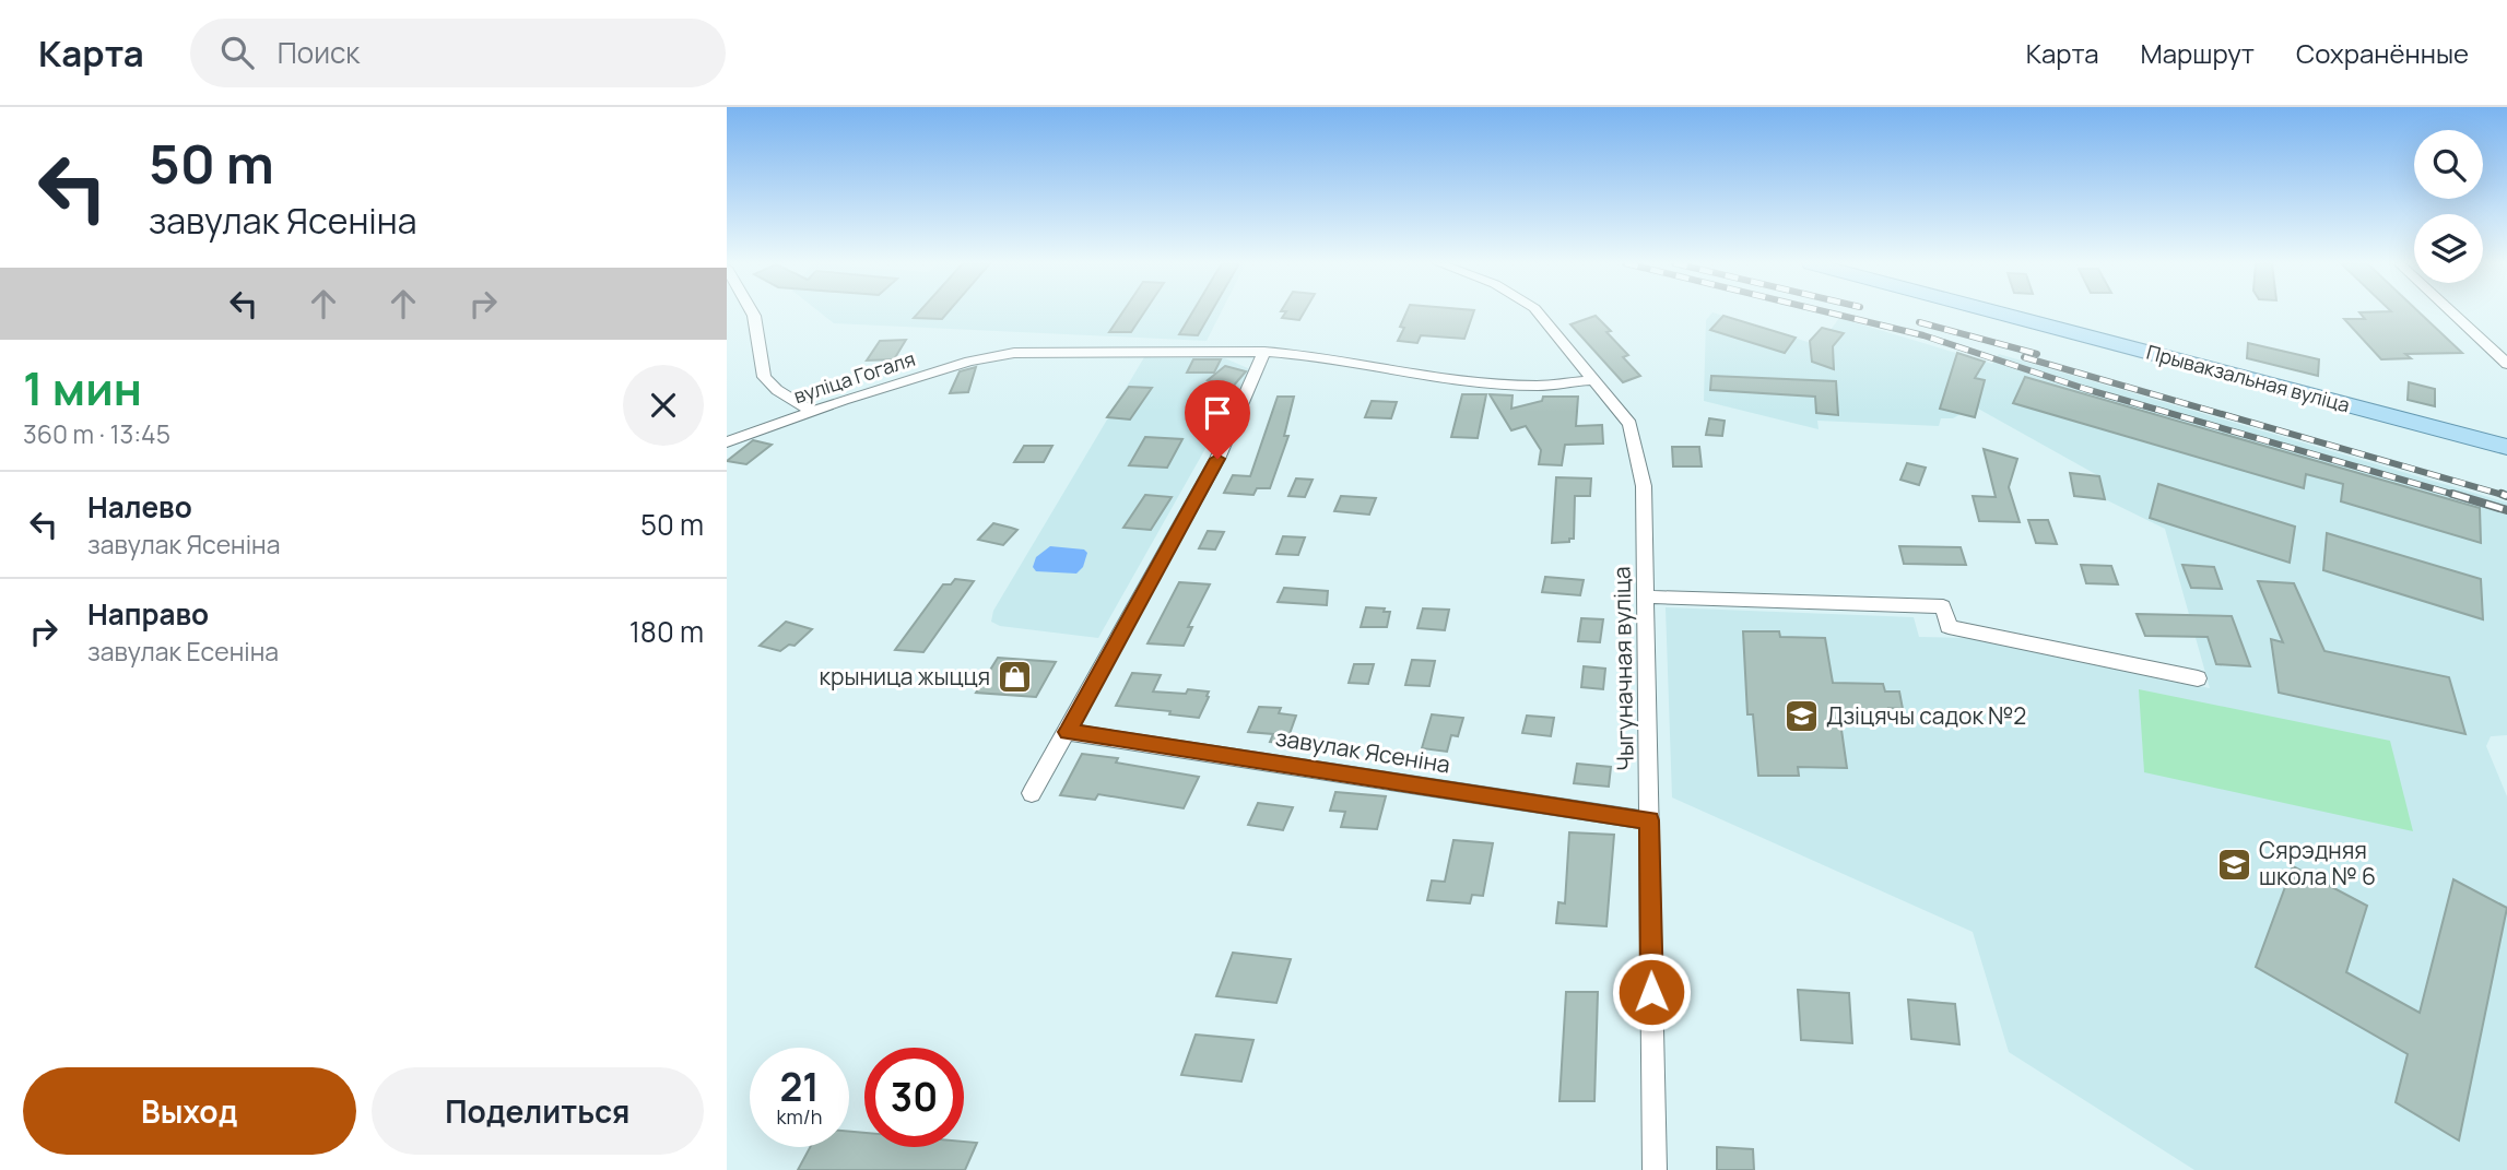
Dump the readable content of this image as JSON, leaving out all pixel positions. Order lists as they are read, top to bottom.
{
  "streets": {
    "main road": ["Прывакзальная вуліца"],
    "street": ["вуліца Гогаля", "Чыгуначная вуліца", "завулак Ясеніна"]
  },
  "crossings": [
    ["вуліца Гогаля", "Чыгуначная вуліца"],
    ["Чыгуначная вуліца", "завулак Ясеніна"]
  ],
  "places": {
    "shop": ["крыница жыцця"],
    "school or university": ["Дзіцячы садок №2", "Сярэдняя школа № 6"]
  },
  "page": {
    "header": "Карта",
    "search": "Поиск",
    "nav": ["Карта", "Маршрут", "Сохранённые"],
    "turn": ["50 m", "завулак Ясеніна"],
    "heading": ["1 мин", "360 m · 13:45"],
    "list": [
      {
        "name": "Налево",
        "note": "завулак Ясеніна",
        "value": "50 m"
      },
      {
        "name": "Направо",
        "note": "завулак Есеніна",
        "value": "180 m"
      }
    ],
    "speed": "21 km/h",
    "limit": "30",
    "buttons": ["Выход", "Поделиться"]
  }
}
